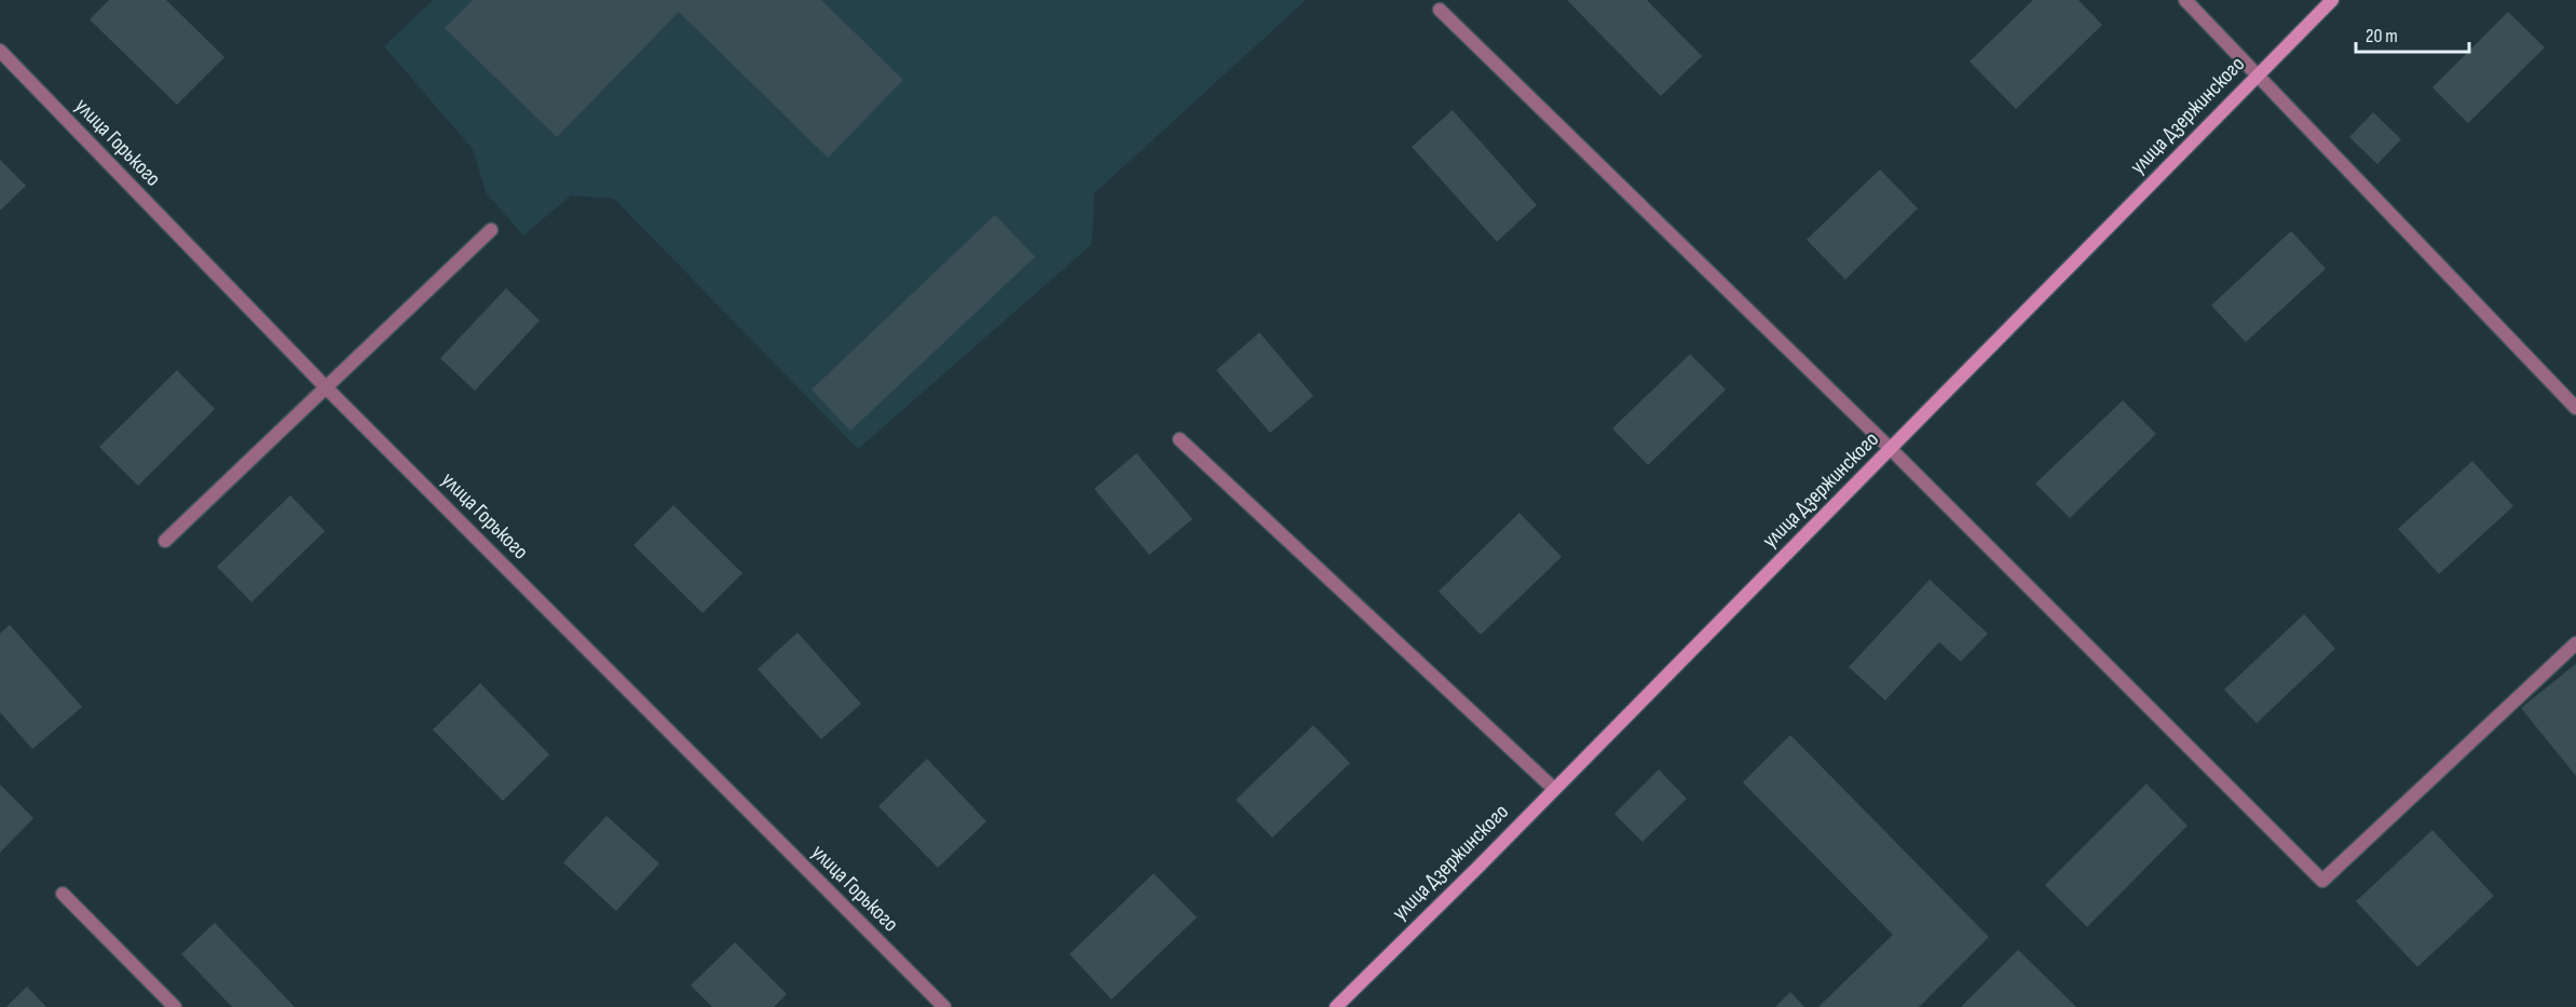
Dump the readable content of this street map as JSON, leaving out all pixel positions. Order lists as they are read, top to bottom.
{
  "streets": {
    "street": ["улица Дзержинского", "улица Горького"]
  },
  "scale_bar": "20 m"
}
